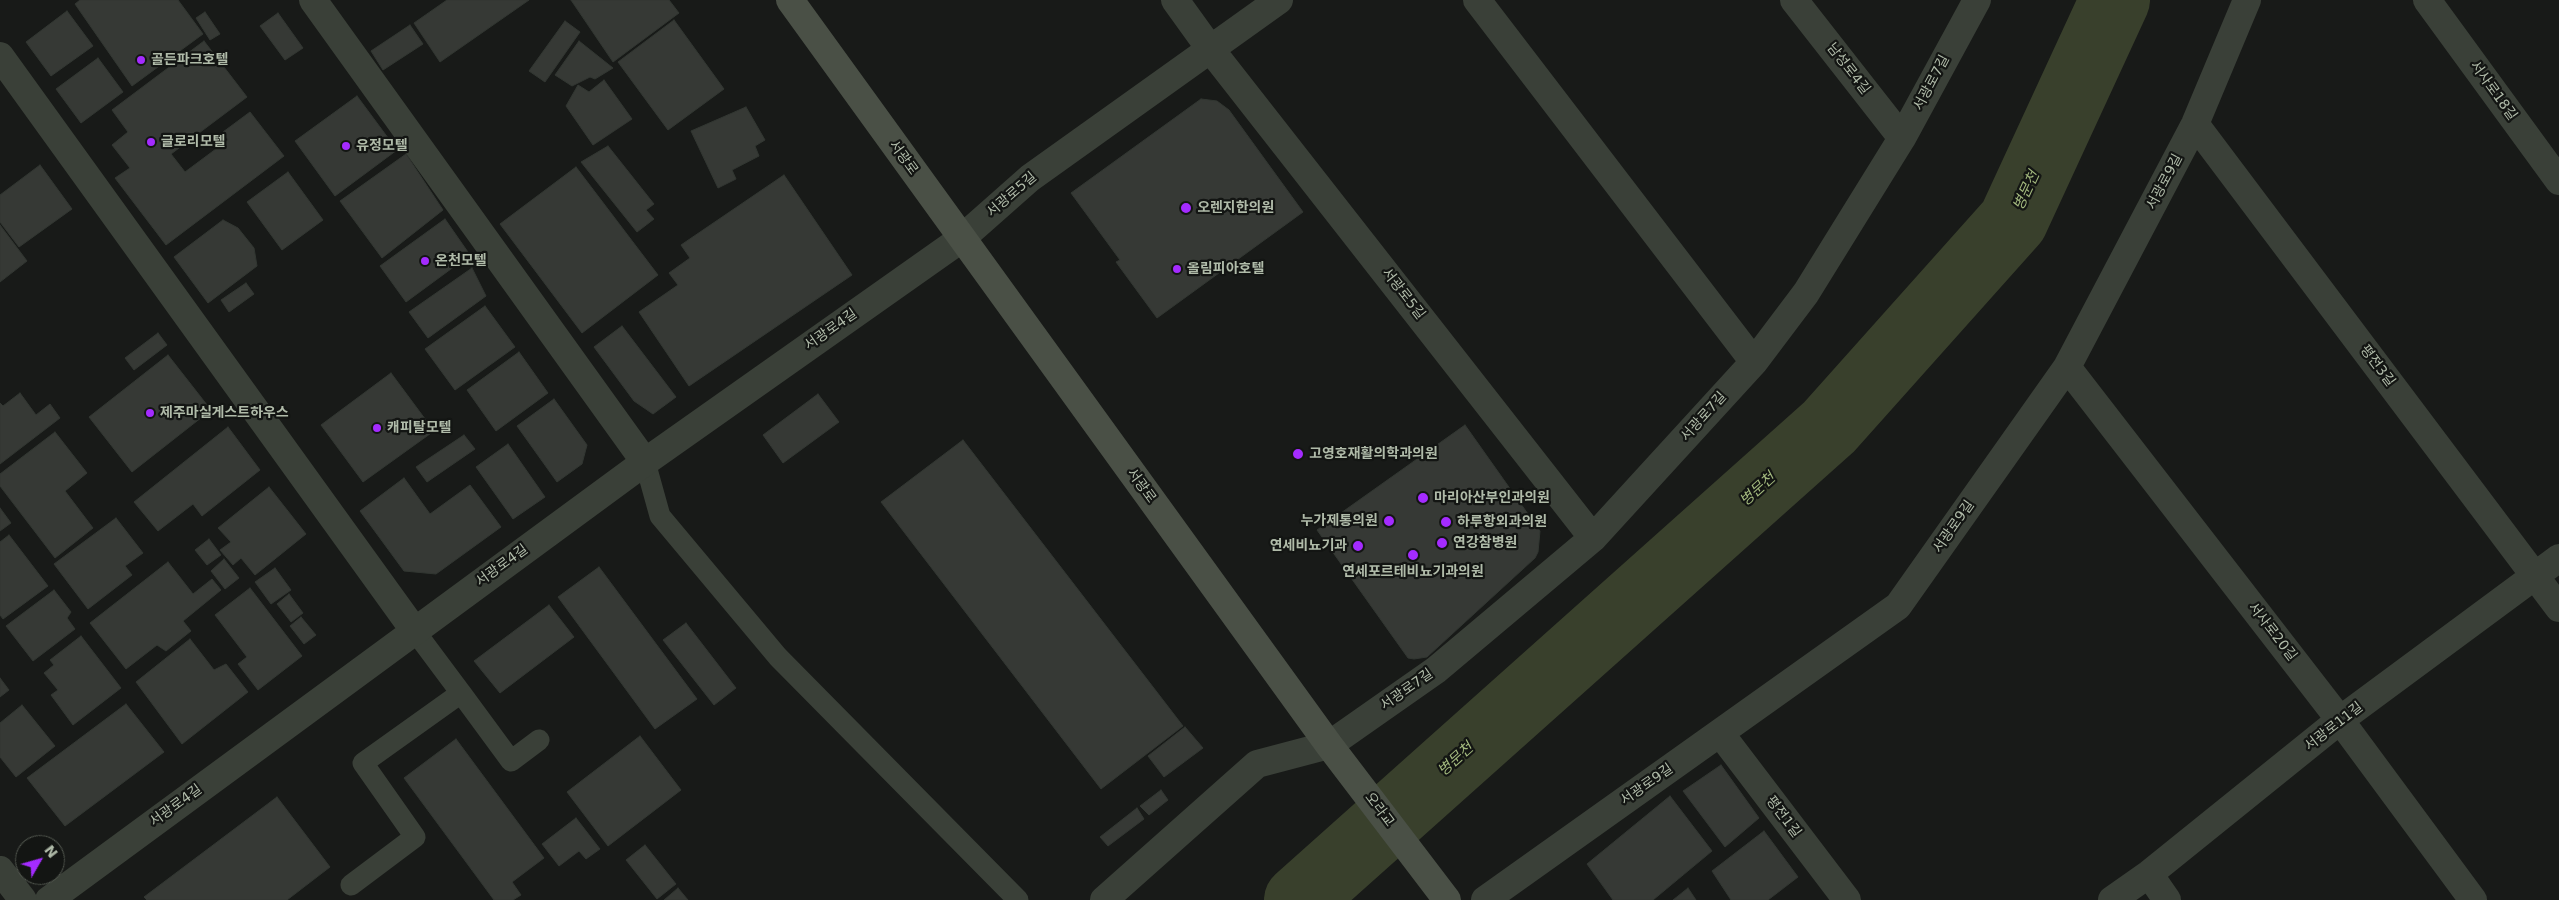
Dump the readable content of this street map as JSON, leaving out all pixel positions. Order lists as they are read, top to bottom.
{
  "streets": {
    "main road": ["서광로", "오라교"],
    "street": [
      "남성로4길",
      "서광로7길",
      "서사로18길",
      "서광로9길",
      "서광로5길",
      "서광로4길",
      "평전3길",
      "서사로20길",
      "서광로11길",
      "평전1길"
    ]
  },
  "crossings": [
    ["남성로4길", "서광로7길"],
    ["서광로7길", "서광로"],
    ["서광로7길", "서광로5길"],
    ["서광로7길", "오라교"],
    ["서광로", "서광로5길"],
    ["서광로", "서광로4길"],
    ["서광로", "오라교"],
    ["서광로9길", "평전3길"],
    ["서광로9길", "서사로20길"],
    ["서광로9길", "평전1길"],
    ["서광로5길", "서광로4길"],
    ["평전3길", "서광로11길"],
    ["서사로20길", "서광로11길"]
  ],
  "water": ["병문천"],
  "places": [
    "골든파크호텔",
    "글로리모텔",
    "유정모텔",
    "오렌지한의원",
    "온천모텔",
    "올림피아호텔",
    "제주마실게스트하우스",
    "캐피탈모텔",
    "고영호재활의학과의원",
    "마리아산부인과의원",
    "누가제통의원",
    "하루항외과의원",
    "연강참병원",
    "연세비뇨기과",
    "연세포르테비뇨기과의원"
  ],
  "north": "top right"
}
